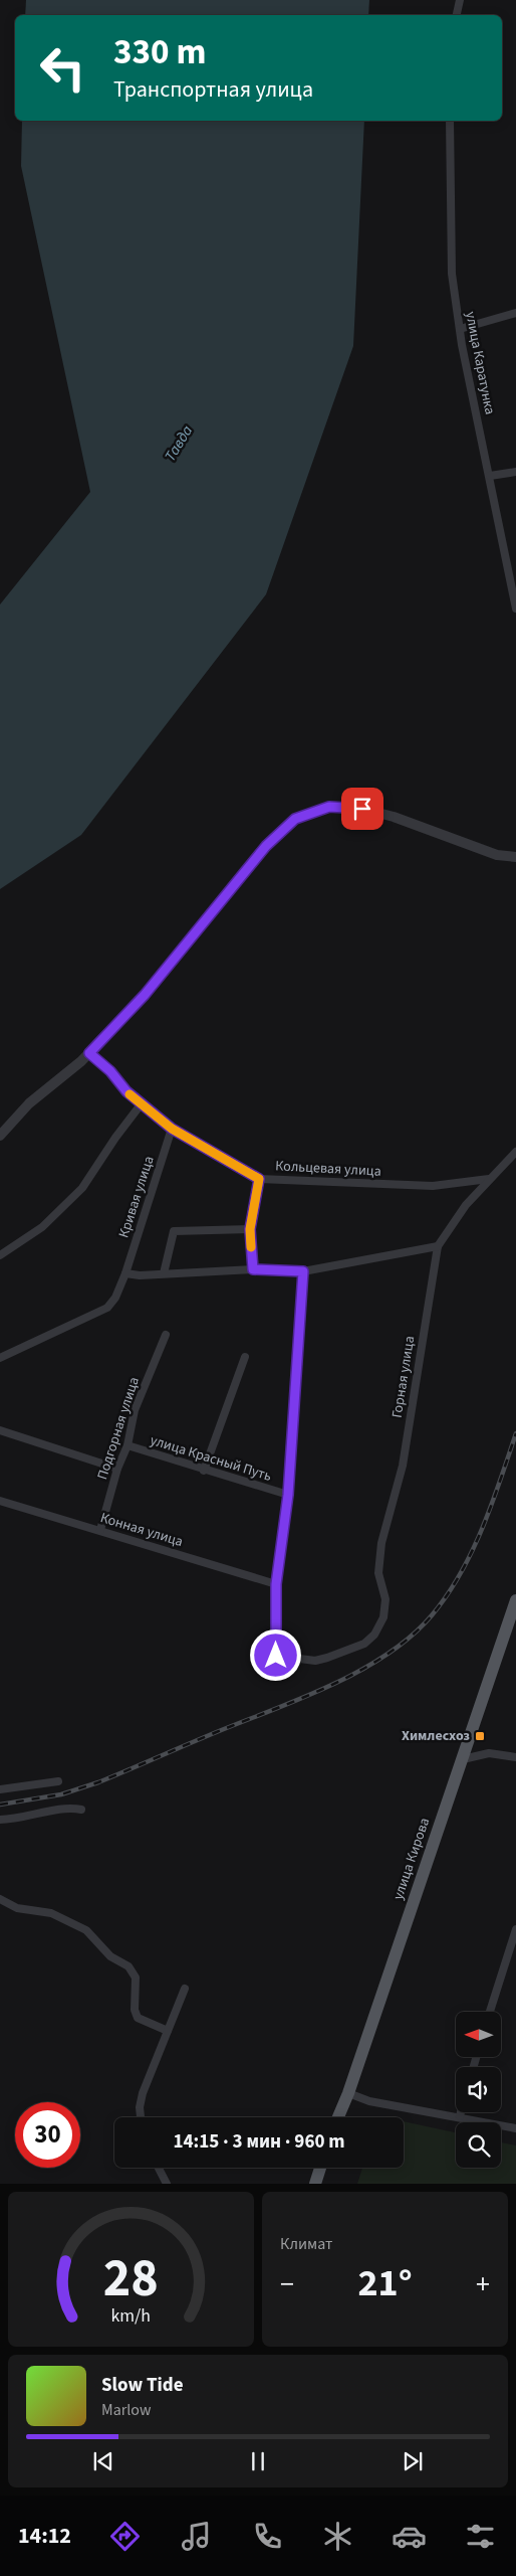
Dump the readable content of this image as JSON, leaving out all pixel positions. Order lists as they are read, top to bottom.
{
  "streets": {
    "main road": ["улица Кирова"],
    "street": [
      "улица Каратунка",
      "Кольцевая улица",
      "Кривая улица",
      "Горная улица",
      "Подгорная улица",
      "улица Красный Путь",
      "Конная улица"
    ]
  },
  "crossings": [
    ["Кольцевая улица", "Кривая улица"],
    ["Кольцевая улица", "Горная улица"],
    ["Горная улица", "Конная улица"],
    ["Подгорная улица", "улица Красный Путь"],
    ["Подгорная улица", "Конная улица"]
  ],
  "water": ["Тавда"],
  "places": {
    "transit": ["Химлесхоз"]
  },
  "north": "left",
  "page": {
    "turn": ["330 m", "Транспортная улица"],
    "limit": "30",
    "trip": "14:15 · 3 мин · 960 m",
    "tile": "Климат",
    "heat": ["−", "21°", "+"],
    "song": ["Slow Tide", "Marlow"],
    "tabs": "14:12",
    "gauge": ["28", "km/h"]
  }
}
